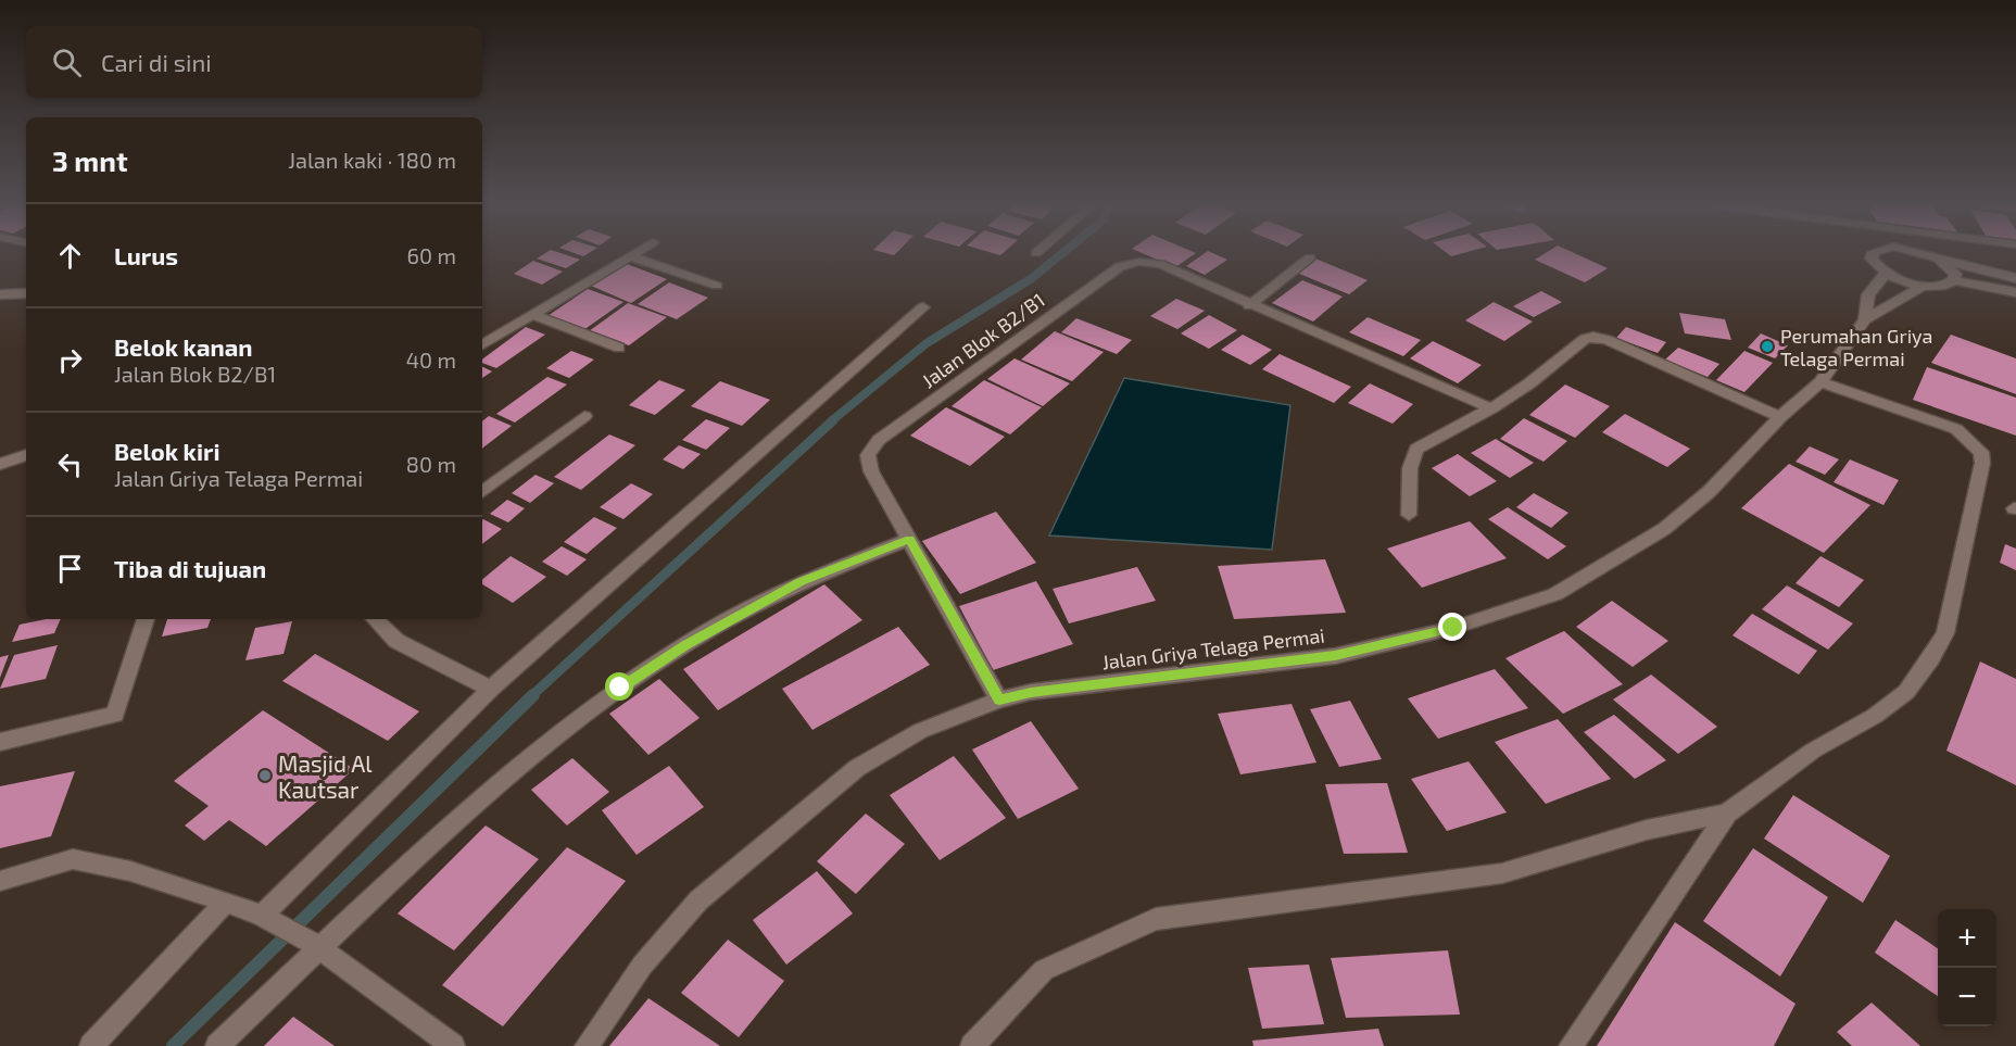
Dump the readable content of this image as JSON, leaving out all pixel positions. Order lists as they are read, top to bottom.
{
  "streets": {
    "street": ["Jalan Blok B2/B1", "Jalan Griya Telaga Permai"]
  },
  "crossings": [
    ["Jalan Blok B2/B1", "Jalan Griya Telaga Permai"]
  ],
  "places": ["Perumahan Griya Telaga Permai", "Masjid Al Kautsar"],
  "page": {
    "search": "Cari di sini",
    "heading": ["3 mnt", "Jalan kaki · 180 m"],
    "list": [
      ["Lurus", "60 m"],
      ["Belok kanan", "Jalan Blok B2/B1", "40 m"],
      ["Belok kiri", "Jalan Griya Telaga Permai", "80 m"],
      "Tiba di tujuan"
    ],
    "map_buttons": ["+", "−"]
  }
}
